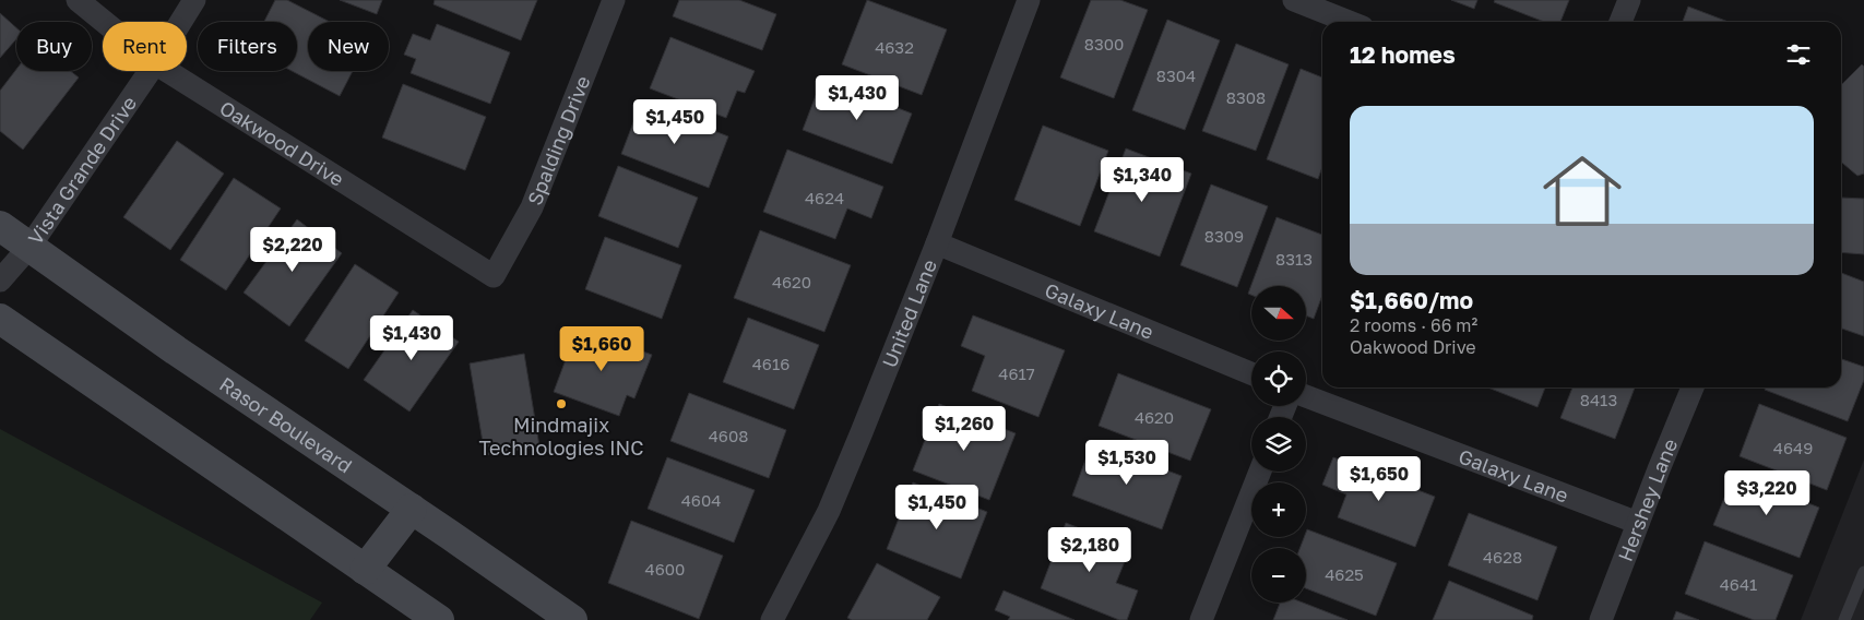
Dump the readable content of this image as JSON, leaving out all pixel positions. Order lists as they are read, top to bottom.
{
  "streets": {
    "main road": ["Rasor Boulevard"],
    "street": [
      "Spalding Drive",
      "Oakwood Drive",
      "Vista Grande Drive",
      "Galaxy Lane",
      "United Lane",
      "Hershey Lane"
    ]
  },
  "crossings": [
    ["Spalding Drive", "Oakwood Drive"],
    ["Vista Grande Drive", "Rasor Boulevard"],
    ["Galaxy Lane", "United Lane"],
    ["Galaxy Lane", "Hershey Lane"]
  ],
  "places": ["Mindmajix Technologies INC"],
  "house_numbers": [
    "8300",
    "4632",
    "8304",
    "8308",
    "4624",
    "8309",
    "8313",
    "4620",
    "4616",
    "4617",
    "8413",
    "4620",
    "4608",
    "4649",
    "4604",
    "4628",
    "4600",
    "4625",
    "4641"
  ],
  "north": "right",
  "page": {
    "chip": [
      "Buy",
      "Rent",
      "Filters",
      "New"
    ],
    "heading": "12 homes",
    "price": [
      "$1,430",
      "$1,450",
      "$1,340",
      "$2,220",
      "$1,430",
      "$1,660",
      "$1,260",
      "$1,530",
      "$1,650",
      "$3,220",
      "$1,450",
      "$2,180"
    ],
    "list": [
      {
        "name": "$1,660/mo",
        "note": "2 rooms · 66 m² · Oakwood Drive"
      }
    ],
    "map_buttons": ["+", "−"]
  }
}
